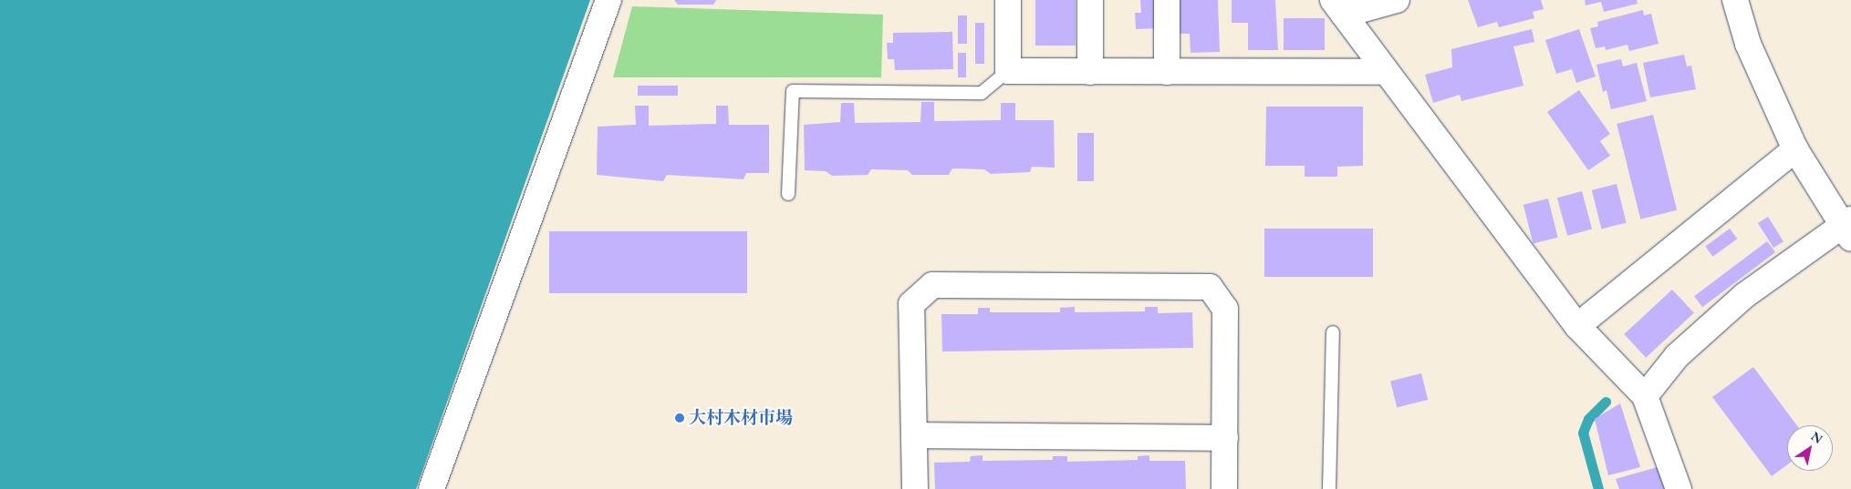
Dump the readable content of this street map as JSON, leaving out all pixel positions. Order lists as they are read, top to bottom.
{
  "places": ["大村木材市場"],
  "north": "top right"
}
